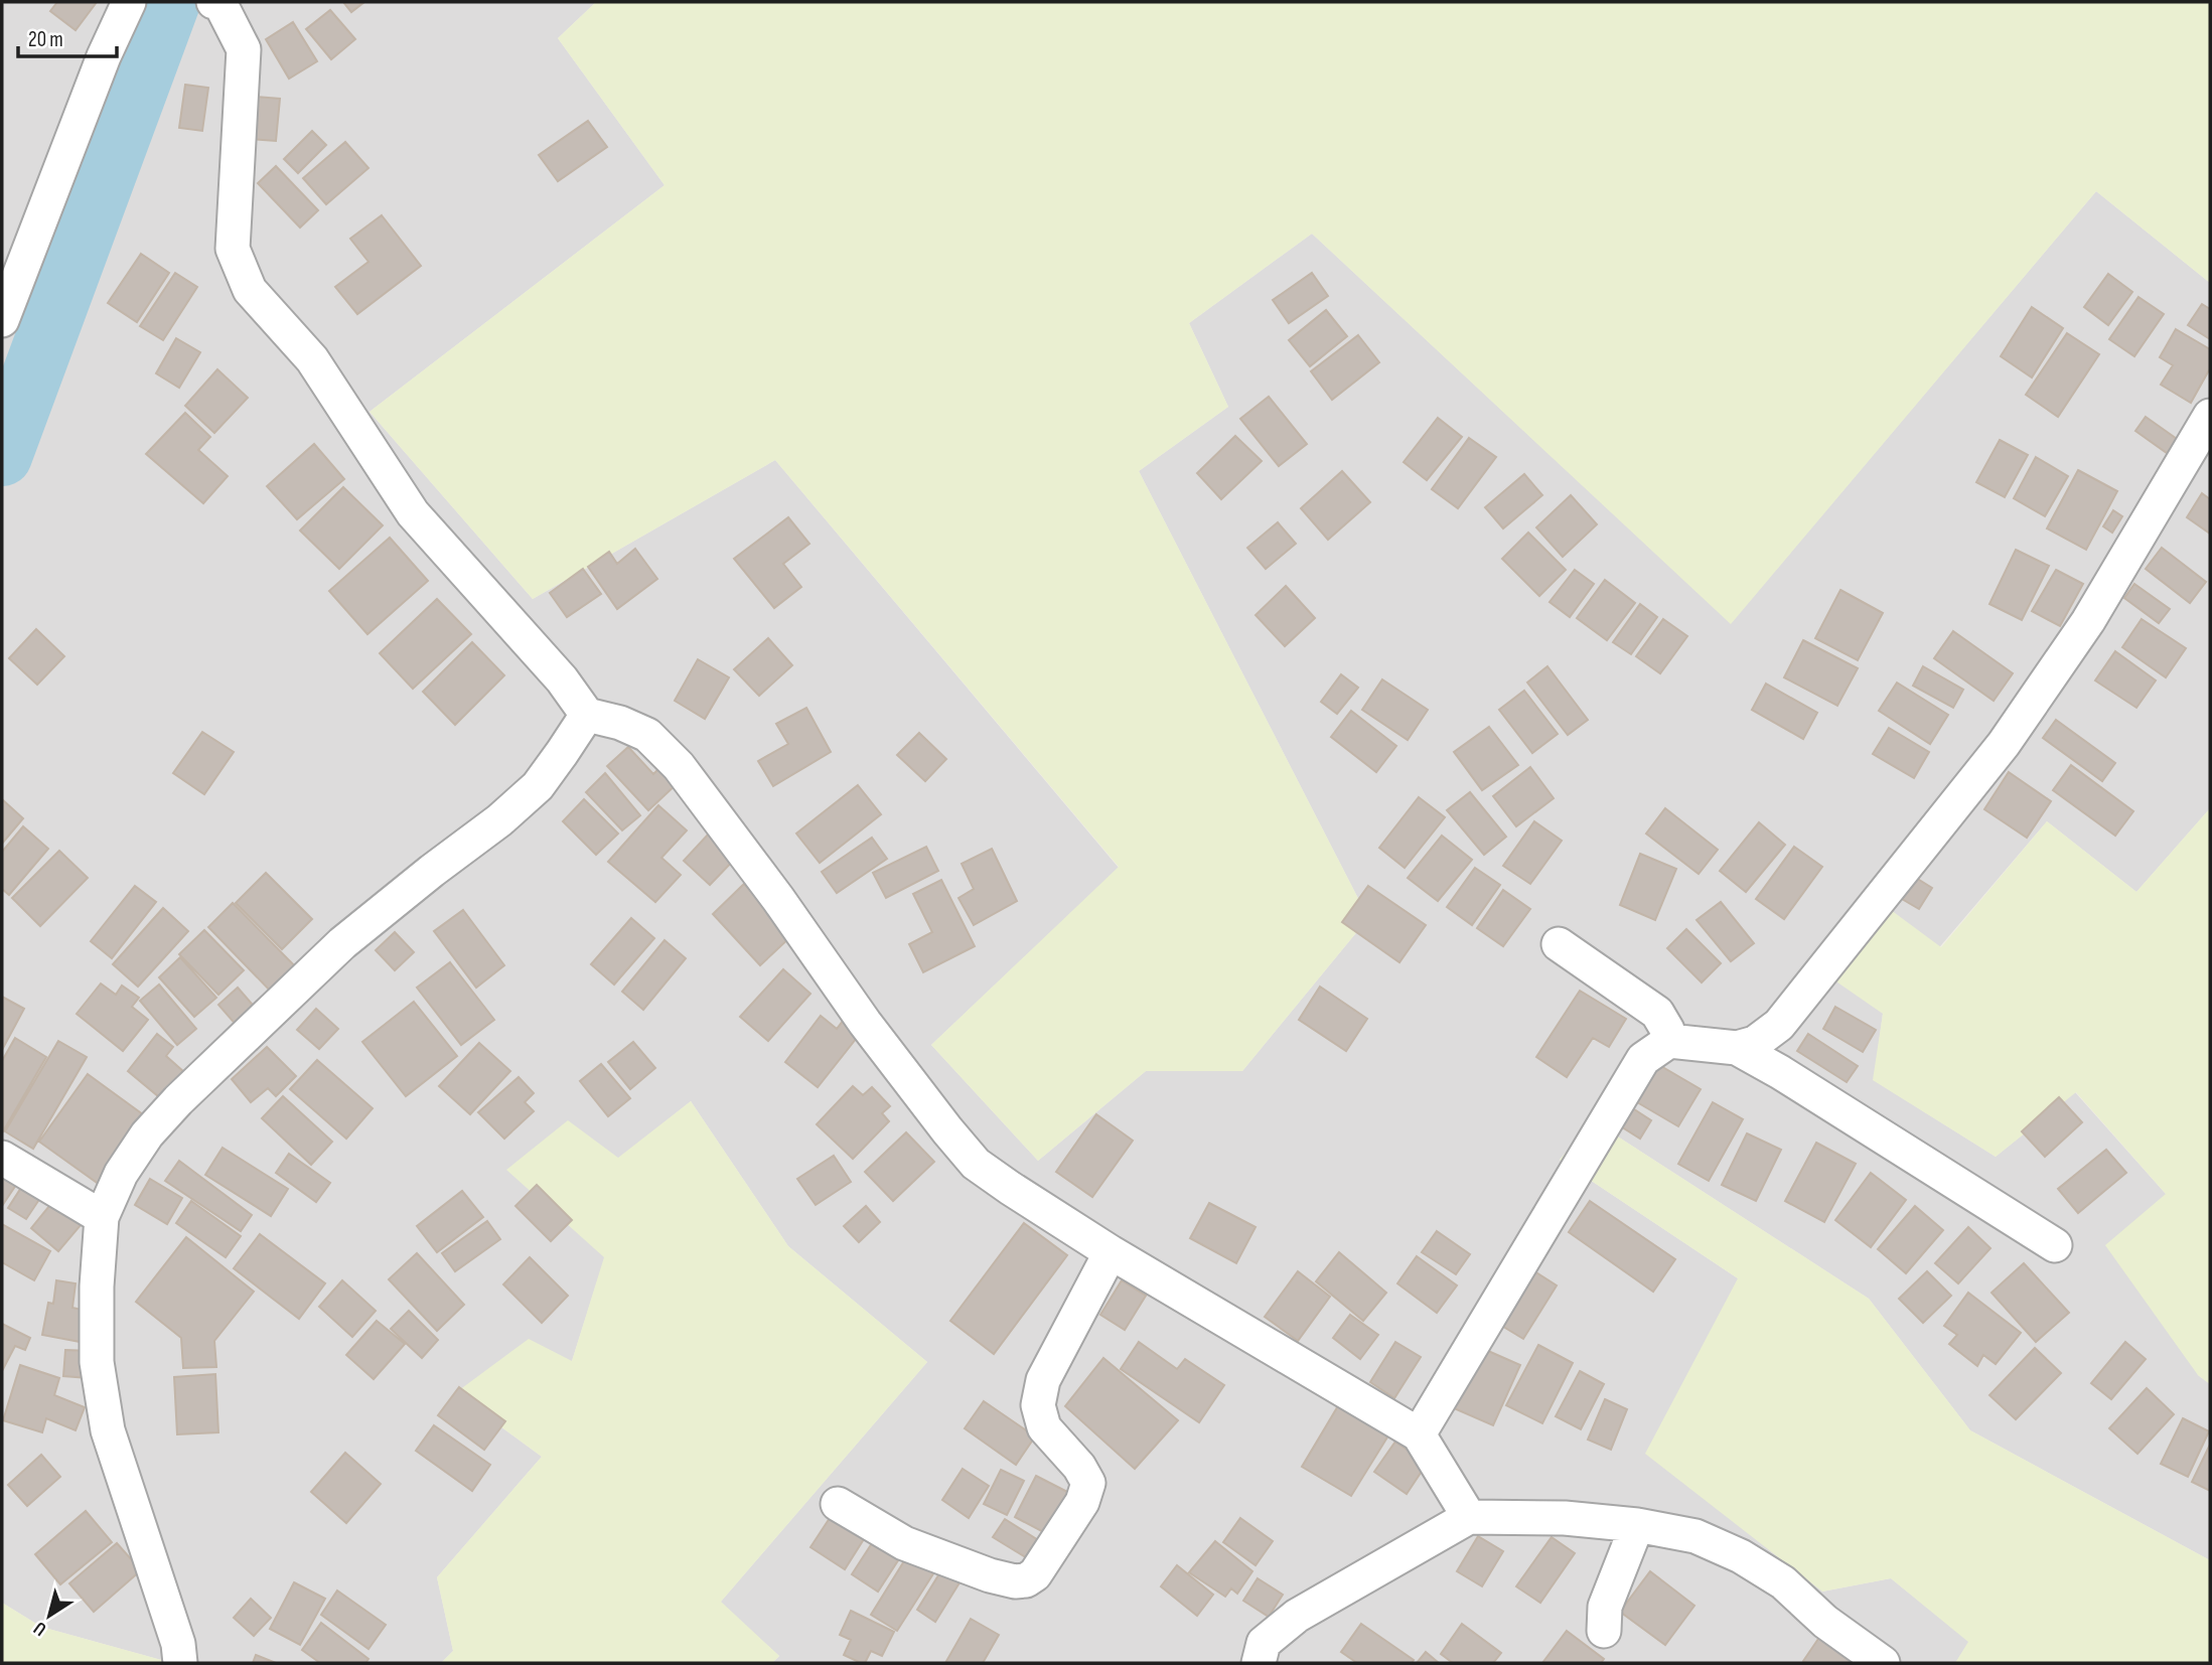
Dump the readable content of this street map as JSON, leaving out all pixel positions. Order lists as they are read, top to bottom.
{
  "scale_bar": "20 m",
  "north": "bottom left"
}
